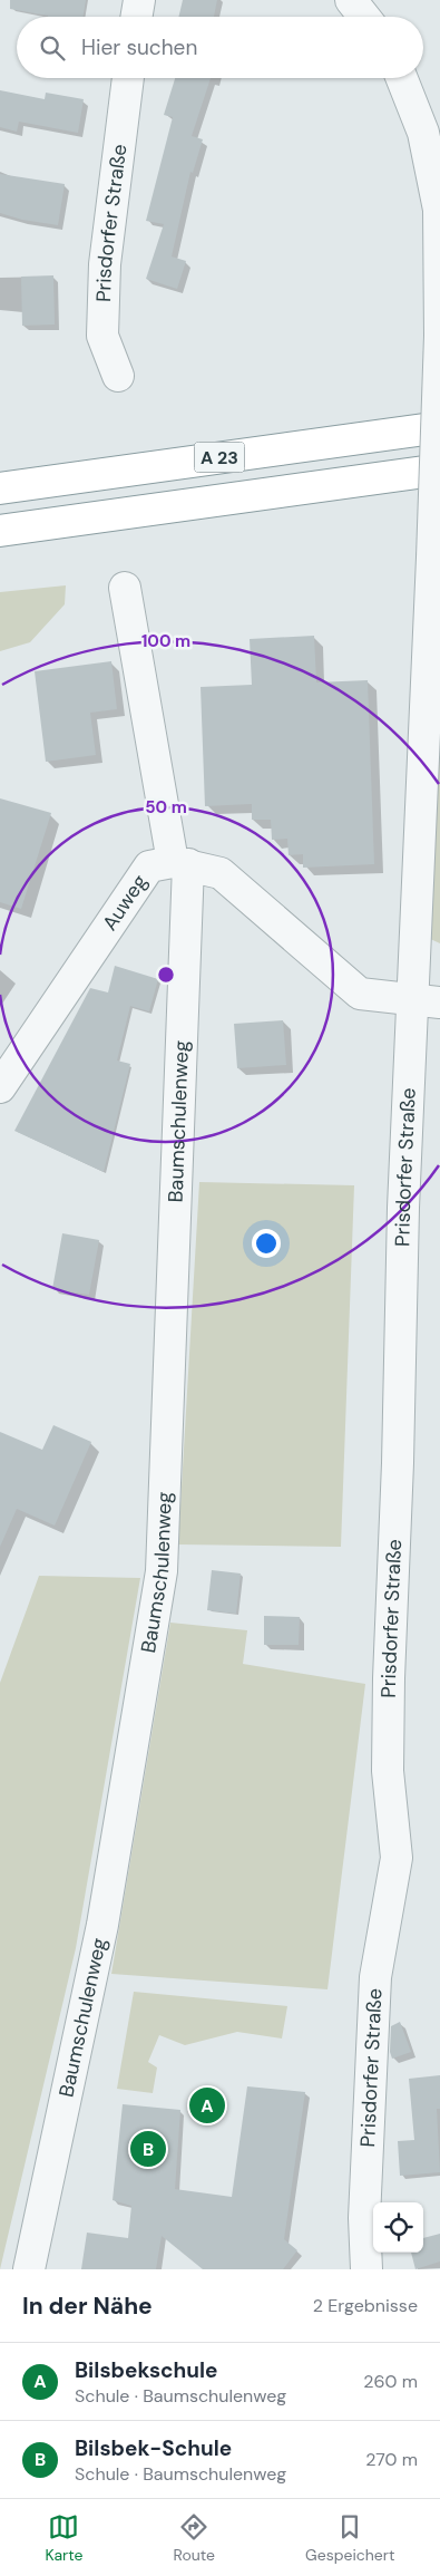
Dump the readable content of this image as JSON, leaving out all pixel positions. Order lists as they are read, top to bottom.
{
  "streets": {
    "highway": ["A 23"],
    "street": ["Prisdorfer Straße", "Auweg", "Baumschulenweg"]
  },
  "crossings": [
    ["Auweg", "Baumschulenweg"]
  ],
  "page": {
    "search": "Hier suchen",
    "pins": ["A", "B"],
    "heading": ["In der Nähe", "2 Ergebnisse"],
    "list": [
      {
        "mark": "A",
        "name": "Bilsbekschule",
        "note": "Schule · Baumschulenweg",
        "value": "260 m"
      },
      {
        "mark": "B",
        "name": "Bilsbek-Schule",
        "note": "Schule · Baumschulenweg",
        "value": "270 m"
      }
    ],
    "nav": ["Karte", "Route", "Gespeichert"]
  },
  "rings": ["100 m", "50 m"]
}
